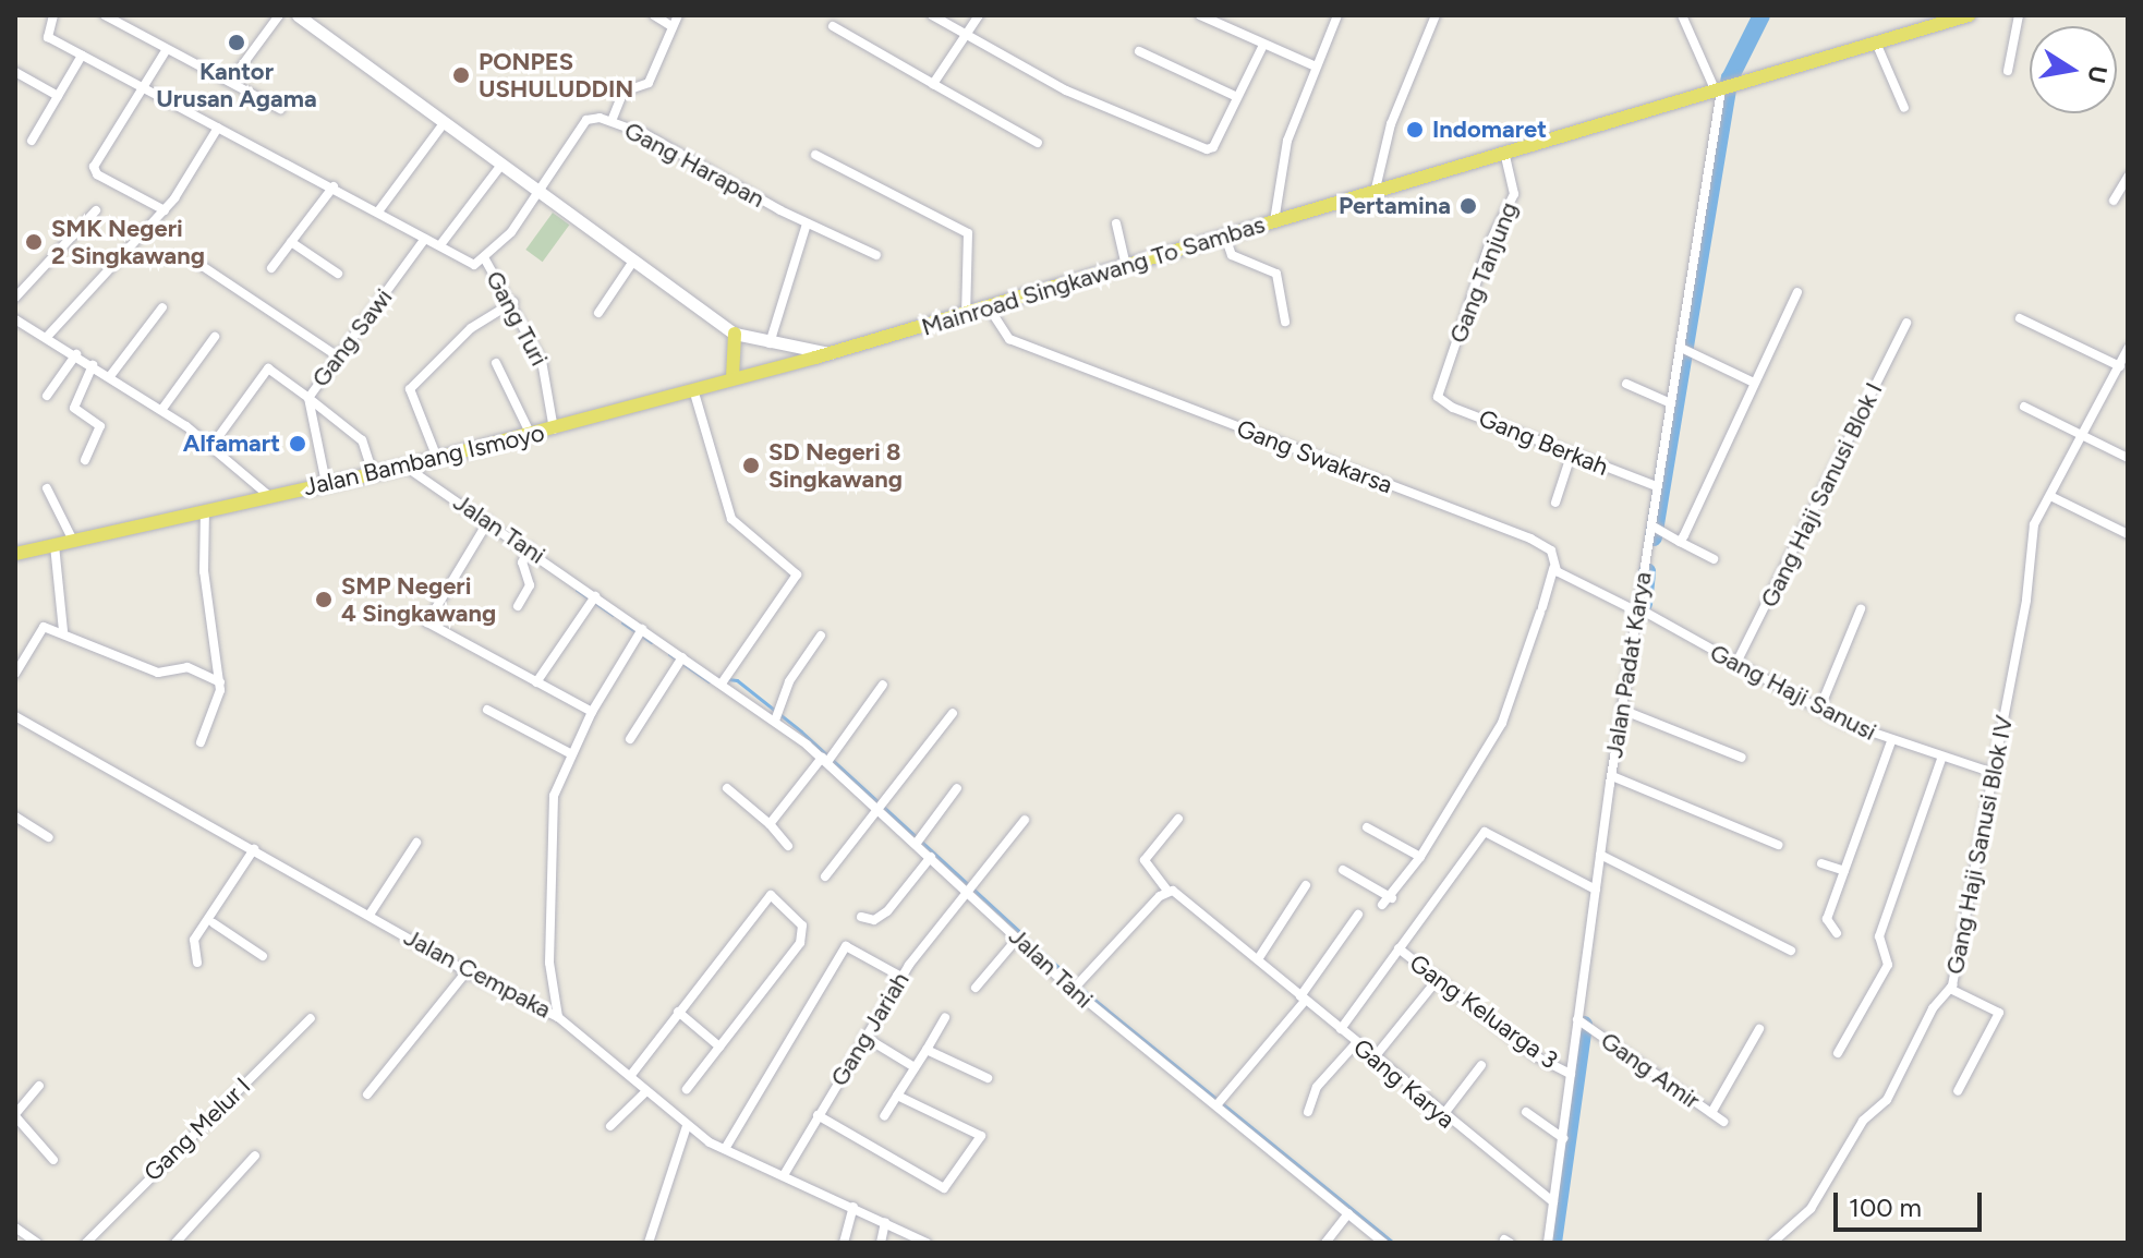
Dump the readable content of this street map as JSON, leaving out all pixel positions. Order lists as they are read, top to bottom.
{
  "streets": {
    "main road": ["Mainroad Singkawang To Sambas", "Jalan Bambang Ismoyo"],
    "street": [
      "Gang Harapan",
      "Gang Tanjung",
      "Gang Turi",
      "Gang Sawi",
      "Gang Berkah",
      "Gang Swakarsa",
      "Gang Haji Sanusi Blok I",
      "Jalan Tani",
      "Jalan Padat Karya",
      "Gang Haji Sanusi",
      "Gang Haji Sanusi Blok IV",
      "Jalan Cempaka",
      "Gang Keluarga 3",
      "Gang Jariah",
      "Gang Amir",
      "Gang Karya",
      "Gang Melur I"
    ]
  },
  "crossings": [
    ["Gang Harapan", "Mainroad Singkawang To Sambas"],
    ["Gang Tanjung", "Mainroad Singkawang To Sambas"],
    ["Gang Tanjung", "Gang Berkah"],
    ["Mainroad Singkawang To Sambas", "Gang Swakarsa"],
    ["Mainroad Singkawang To Sambas", "Jalan Bambang Ismoyo"],
    ["Mainroad Singkawang To Sambas", "Jalan Padat Karya"],
    ["Gang Turi", "Gang Sawi"],
    ["Gang Turi", "Jalan Bambang Ismoyo"],
    ["Gang Sawi", "Jalan Bambang Ismoyo"],
    ["Gang Berkah", "Jalan Padat Karya"],
    ["Gang Swakarsa", "Jalan Padat Karya"],
    ["Gang Swakarsa", "Gang Haji Sanusi"],
    ["Jalan Bambang Ismoyo", "Jalan Tani"],
    ["Gang Haji Sanusi Blok I", "Gang Haji Sanusi"],
    ["Jalan Tani", "Gang Jariah"],
    ["Jalan Padat Karya", "Gang Haji Sanusi"],
    ["Jalan Padat Karya", "Gang Keluarga 3"],
    ["Jalan Padat Karya", "Gang Amir"],
    ["Jalan Padat Karya", "Gang Karya"],
    ["Gang Haji Sanusi", "Gang Haji Sanusi Blok IV"],
    ["Jalan Cempaka", "Gang Jariah"]
  ],
  "places": [
    "Kantor Urusan Agama",
    "PONPES USHULUDDIN",
    "Indomaret",
    "Pertamina",
    "SMK Negeri 2 Singkawang",
    "Alfamart",
    "SD Negeri 8 Singkawang",
    "SMP Negeri 4 Singkawang"
  ],
  "scale_bar": "100 m",
  "north": "right"
}
